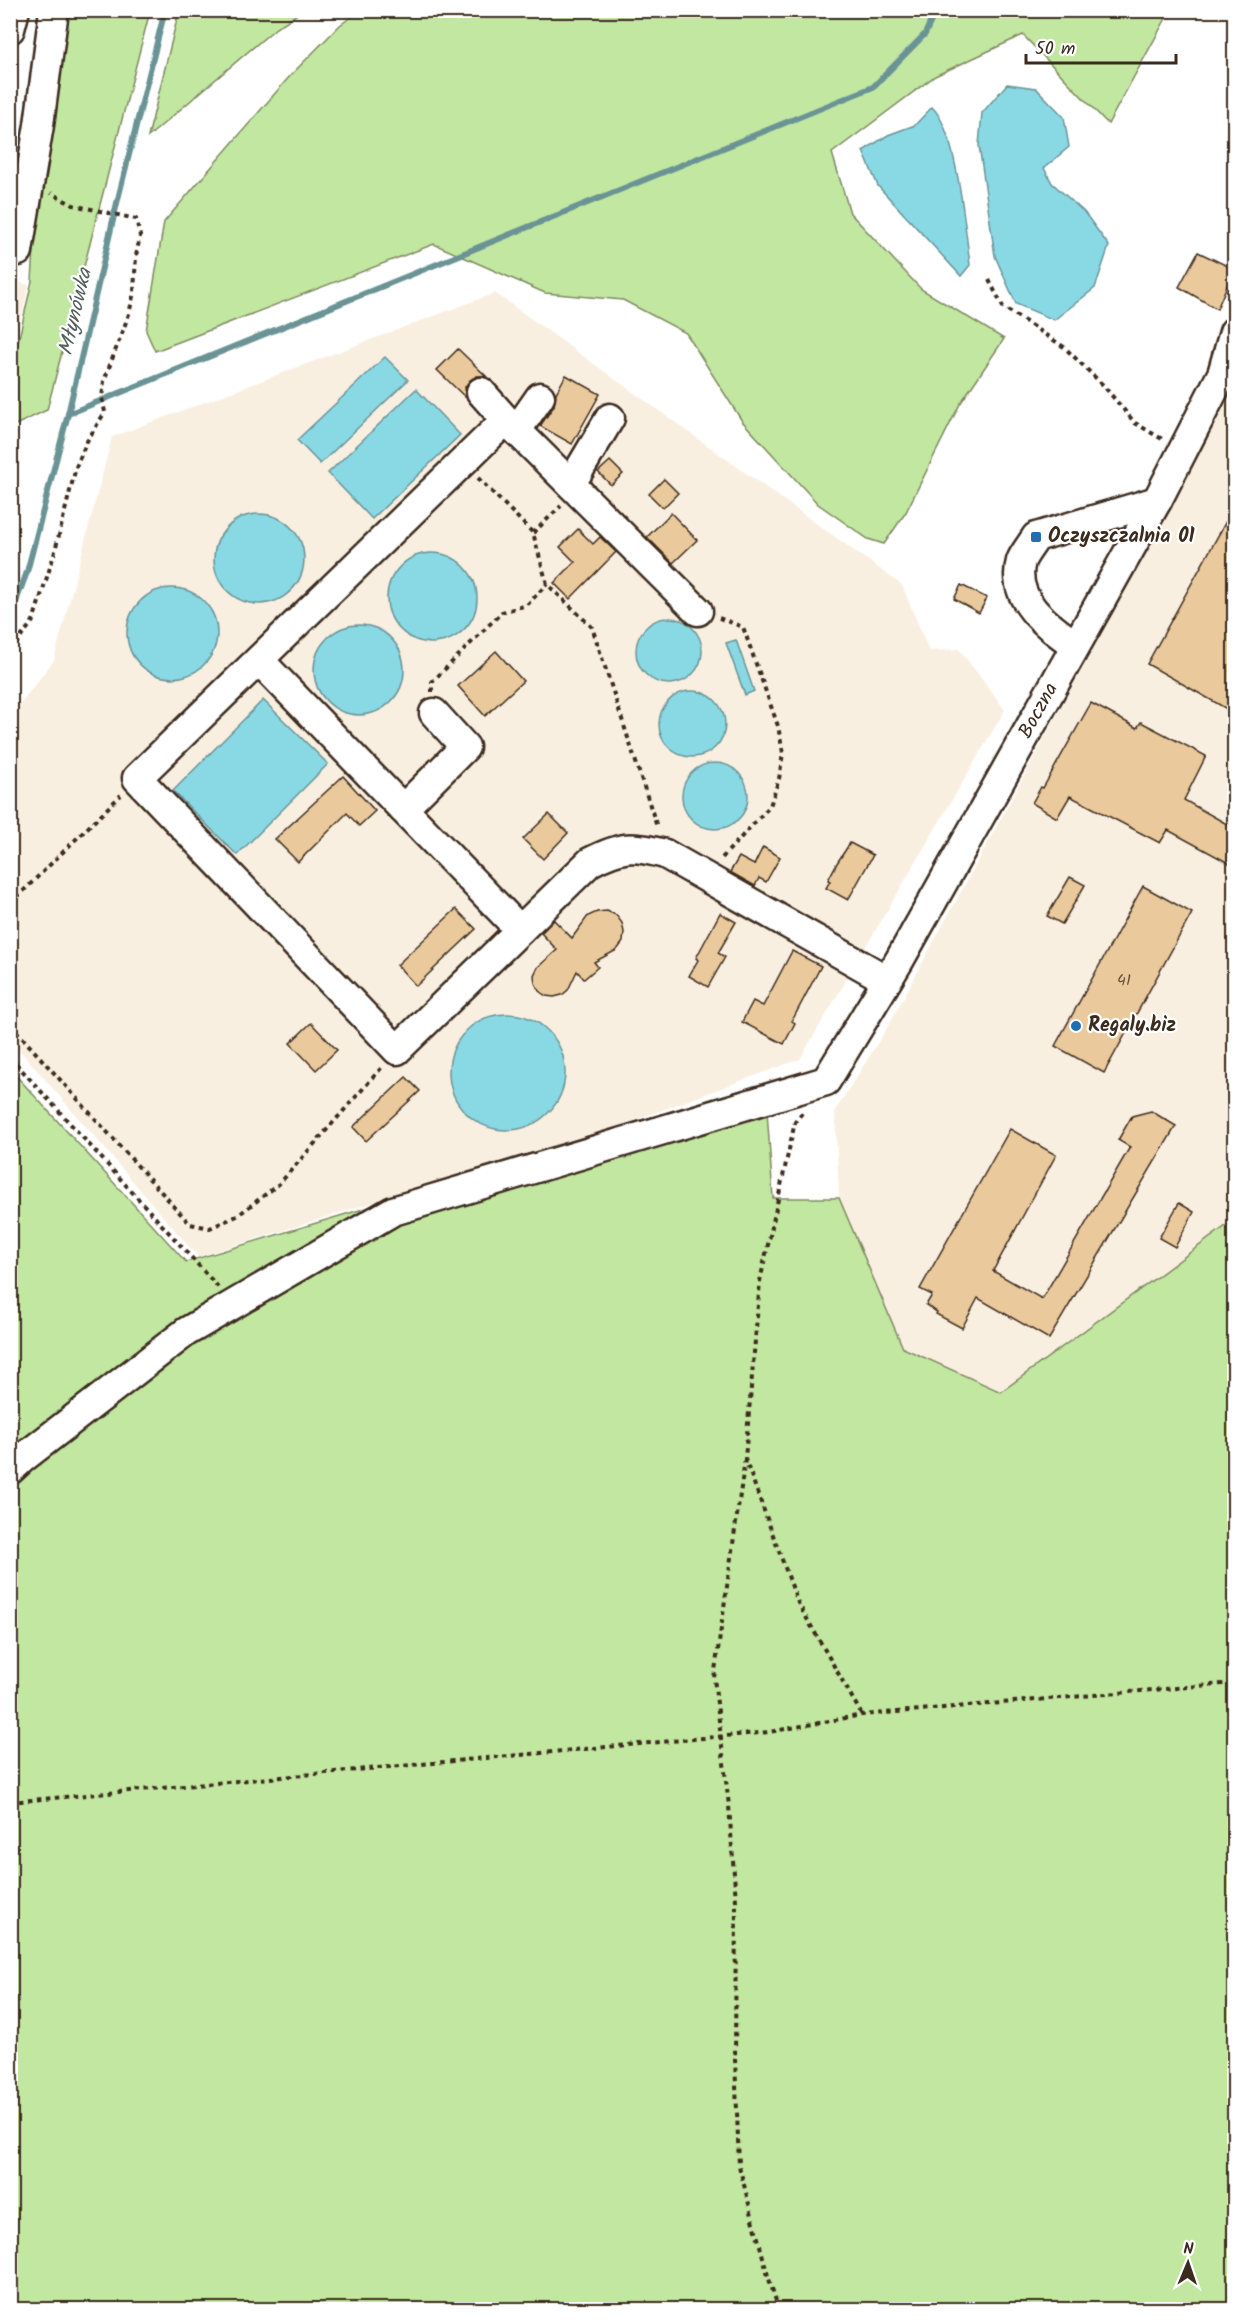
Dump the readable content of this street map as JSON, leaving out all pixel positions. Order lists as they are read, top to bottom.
{
  "streets": {
    "street": ["Boczna"]
  },
  "water": ["Młynówka"],
  "places": {
    "transit": ["Oczyszczalnia 01"],
    "other": ["Regaly.biz"]
  },
  "house_numbers": ["41"],
  "scale_bar": "50 m",
  "north": "top"
}
